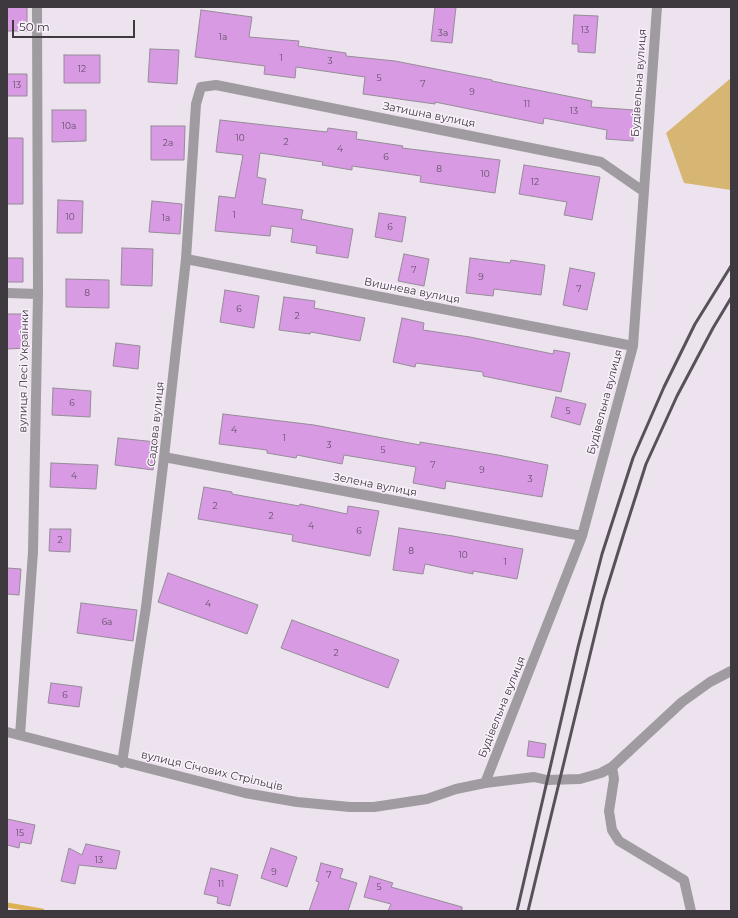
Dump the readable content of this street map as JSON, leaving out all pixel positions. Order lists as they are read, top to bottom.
{
  "streets": {
    "street": [
      "Будівельна вулиця",
      "Затишна вулиця",
      "Вишнева вулиця",
      "вулиця Лесі Українки",
      "Садова вулиця",
      "Зелена вулиця",
      "вулиця Січових Стрільців"
    ]
  },
  "crossings": [
    ["Будівельна вулиця", "Затишна вулиця"],
    ["Будівельна вулиця", "Вишнева вулиця"],
    ["Будівельна вулиця", "Зелена вулиця"],
    ["Будівельна вулиця", "вулиця Січових Стрільців"],
    ["Затишна вулиця", "Садова вулиця"],
    ["Вишнева вулиця", "Садова вулиця"],
    ["вулиця Лесі Українки", "вулиця Січових Стрільців"],
    ["Садова вулиця", "Зелена вулиця"],
    ["Садова вулиця", "вулиця Січових Стрільців"]
  ],
  "house_numbers": [
    "13",
    "3а",
    "1а",
    "1",
    "3",
    "12",
    "5",
    "7",
    "13",
    "9",
    "11",
    "13",
    "10а",
    "10",
    "2",
    "2а",
    "4",
    "6",
    "8",
    "10",
    "12",
    "1",
    "10",
    "1а",
    "6",
    "7",
    "9",
    "7",
    "8",
    "6",
    "2",
    "6",
    "5",
    "4",
    "1",
    "3",
    "5",
    "7",
    "9",
    "4",
    "3",
    "2",
    "2",
    "4",
    "6",
    "2",
    "8",
    "10",
    "1",
    "4",
    "6а",
    "2",
    "6",
    "15",
    "13",
    "9",
    "7",
    "11",
    "5"
  ],
  "scale_bar": "50 m"
}
